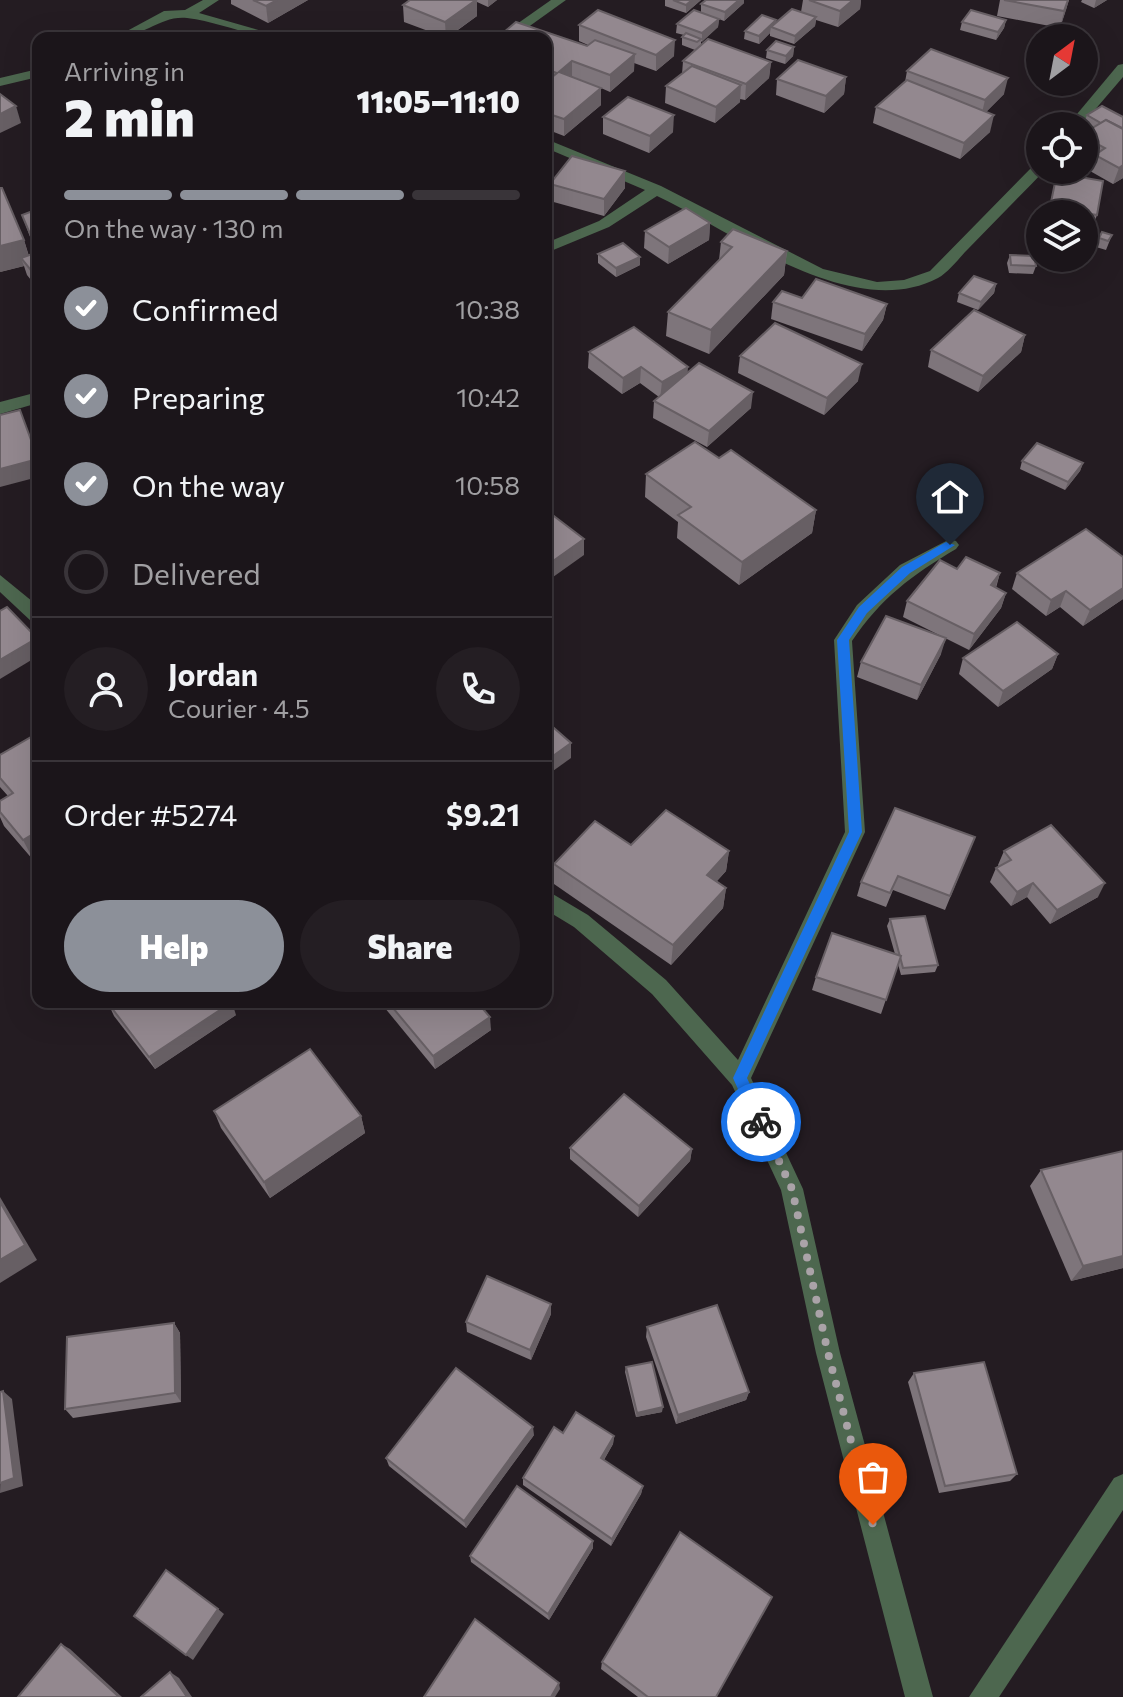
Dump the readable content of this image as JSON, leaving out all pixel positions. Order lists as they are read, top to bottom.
{
  "north": "top right",
  "page": {
    "heading": ["2 min", "Arriving in", "11:05–11:10"],
    "panel": [
      "Jordan",
      "Courier · 4.5",
      "Order #5274",
      "$9.21"
    ],
    "bar": "On the way · 130 m",
    "list": [
      ["Confirmed", "10:38"],
      ["Preparing", "10:42"],
      ["On the way", "10:58"],
      "Delivered"
    ],
    "buttons": ["Help", "Share"]
  }
}
